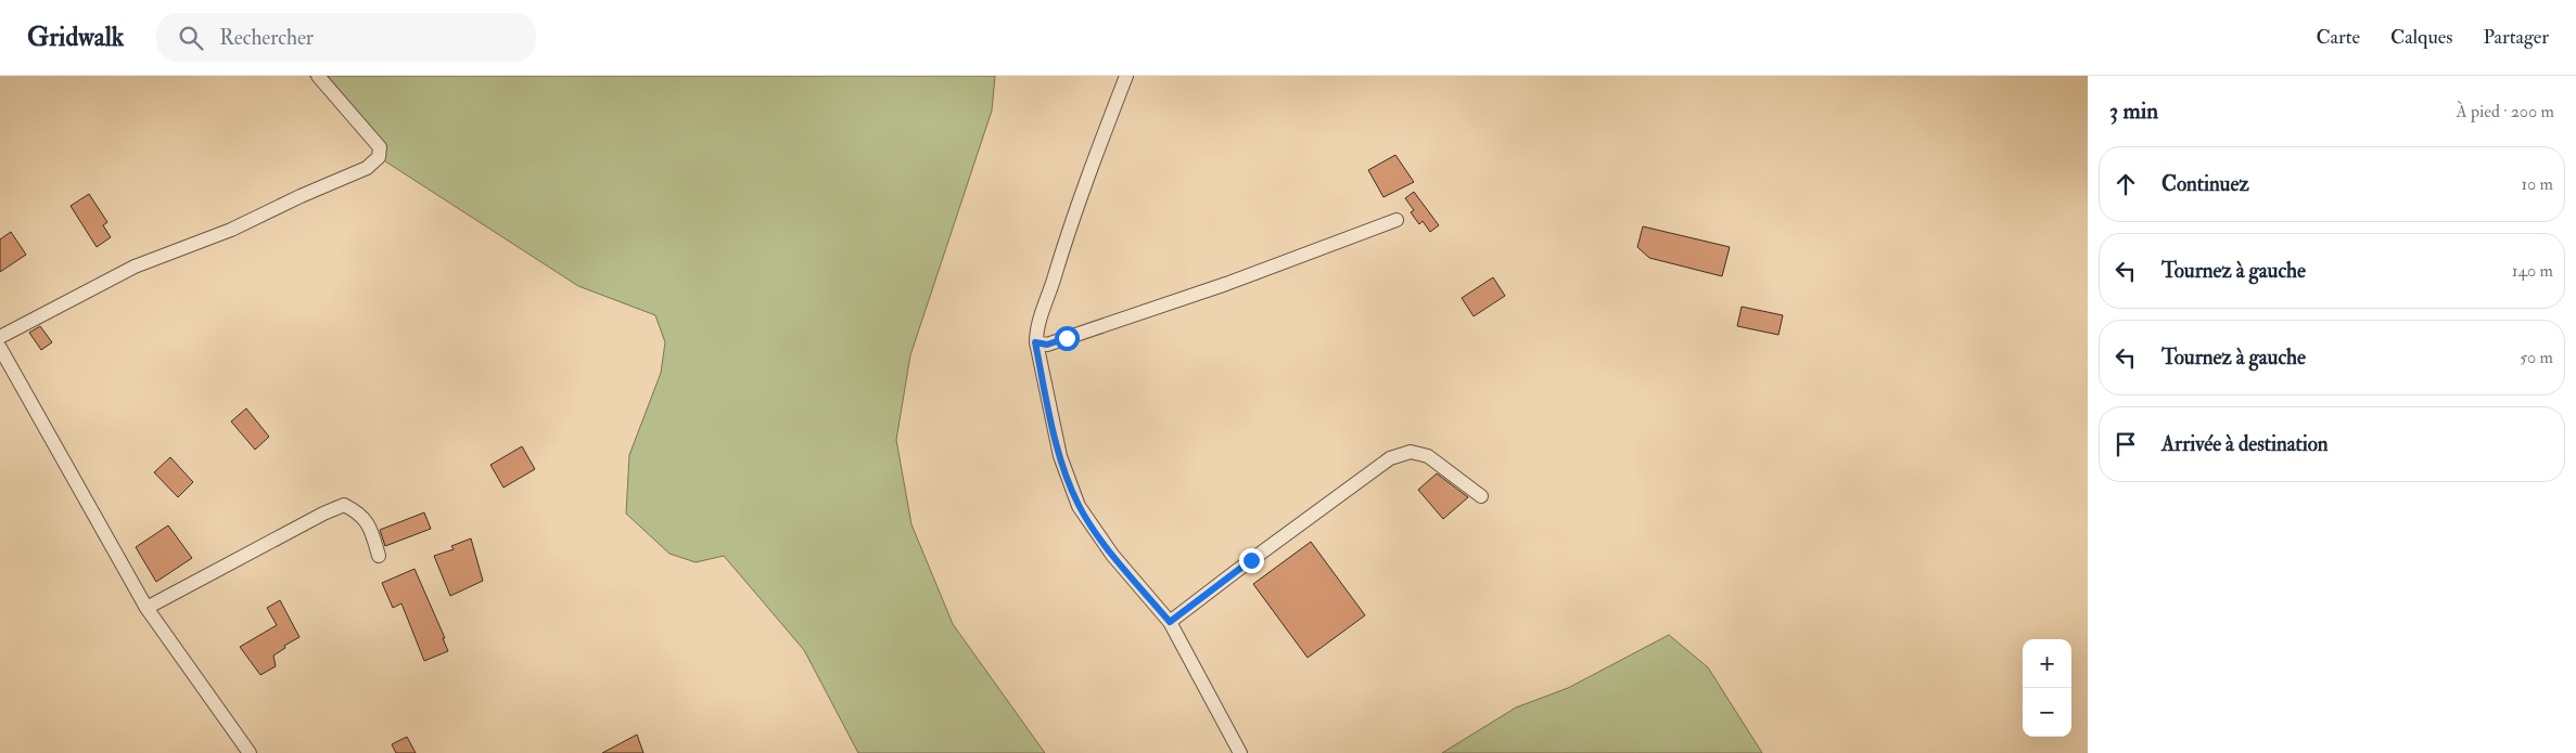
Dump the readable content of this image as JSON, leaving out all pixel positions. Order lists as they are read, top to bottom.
{
  "page": {
    "header": "Gridwalk",
    "search": "Rechercher",
    "nav": ["Carte", "Calques", "Partager"],
    "heading": ["3 min", "À pied · 200 m"],
    "list": [
      ["Continuez", "10 m"],
      ["Tournez à gauche", "140 m"],
      ["Tournez à gauche", "50 m"],
      "Arrivée à destination"
    ],
    "map_buttons": ["+", "−"]
  }
}
